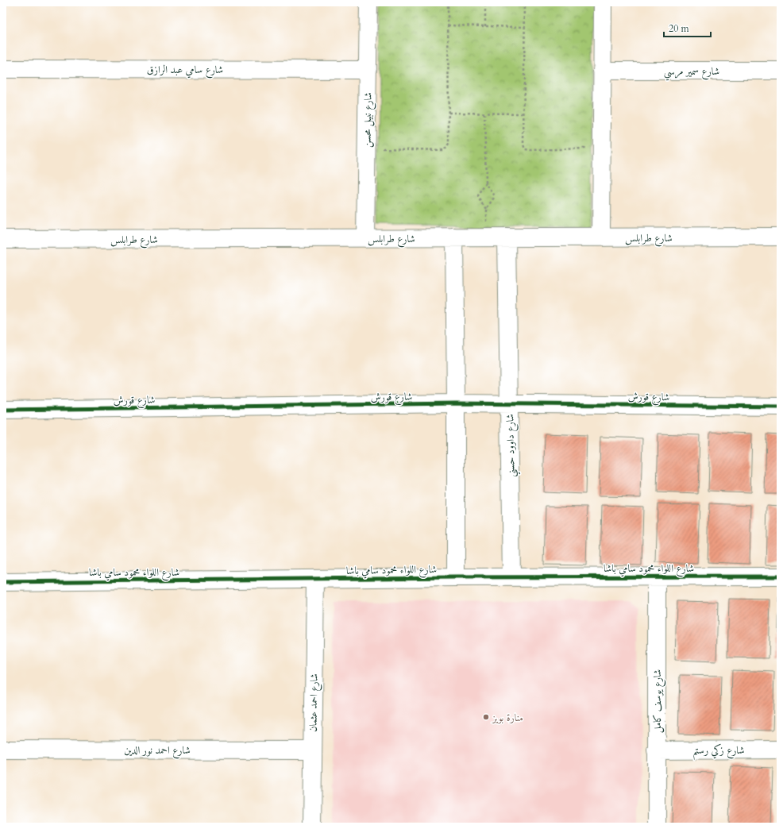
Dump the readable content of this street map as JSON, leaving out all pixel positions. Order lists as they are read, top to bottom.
{
  "streets": {
    "street": [
      "شارع سامي عبد الرازق",
      "شارع سمير مرسي",
      "شارع نبيل محسن",
      "شارع طرابلس",
      "شارع قورش",
      "شارع داوود حسني",
      "شارع اللواء محمود سامي باشا",
      "شارع يوسف كامل",
      "شارع احمد عثمان",
      "شارع احمد نور الدين",
      "شارع زكي رستم"
    ]
  },
  "crossings": [
    ["شارع سامي عبد الرازق", "شارع نبيل محسن"],
    ["شارع نبيل محسن", "شارع طرابلس"],
    ["شارع طرابلس", "شارع داوود حسني"],
    ["شارع قورش", "شارع داوود حسني"],
    ["شارع داوود حسني", "شارع اللواء محمود سامي باشا"],
    ["شارع اللواء محمود سامي باشا", "شارع يوسف كامل"],
    ["شارع اللواء محمود سامي باشا", "شارع احمد عثمان"],
    ["شارع يوسف كامل", "شارع زكي رستم"],
    ["شارع احمد عثمان", "شارع احمد نور الدين"]
  ],
  "places": ["منارة بويز"],
  "scale_bar": "20 m"
}
